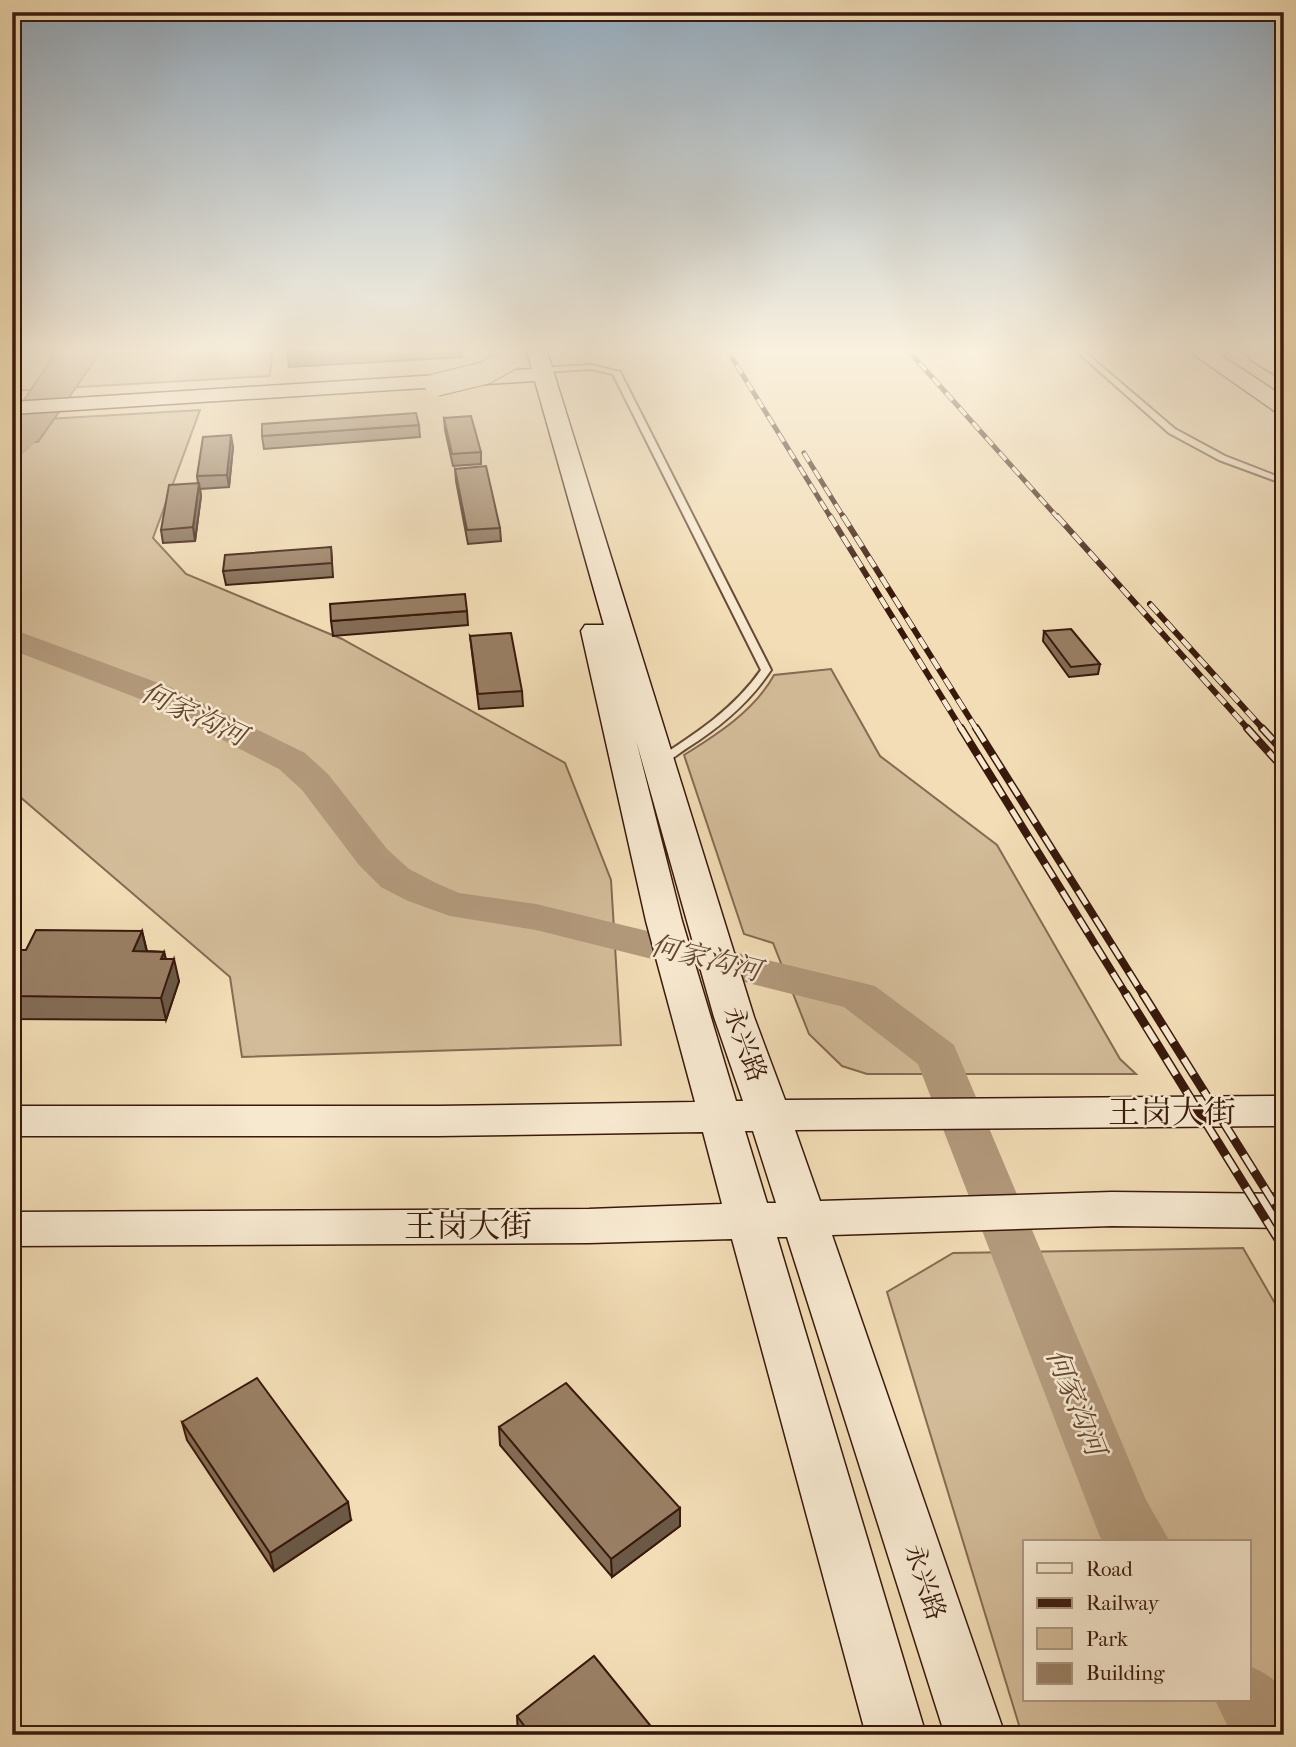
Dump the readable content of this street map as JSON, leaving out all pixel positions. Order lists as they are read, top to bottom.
{
  "streets": {
    "main road": ["永兴路", "王岗大街"]
  },
  "crossings": [
    ["永兴路", "王岗大街"]
  ],
  "water": ["何家沟河"],
  "legend": [
    "Road",
    "Railway",
    "Park",
    "Building"
  ]
}
